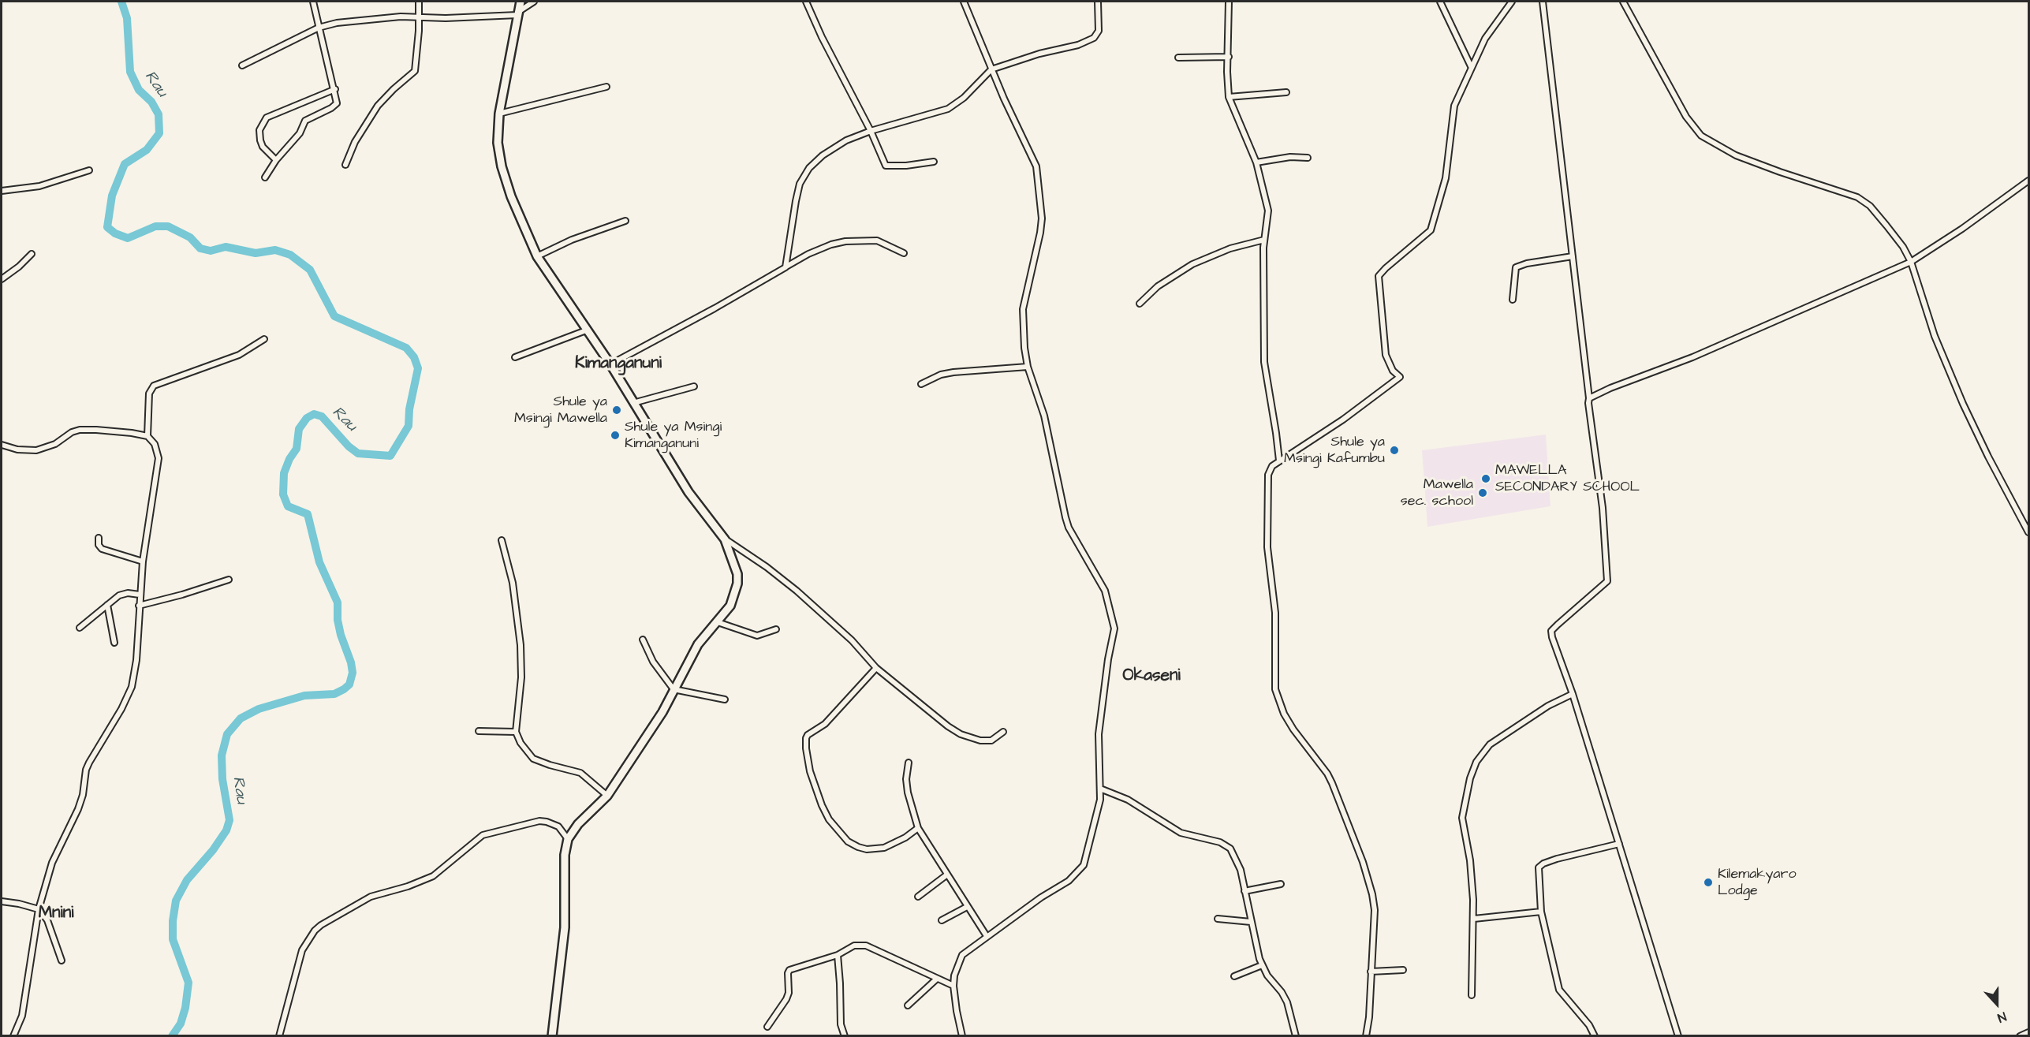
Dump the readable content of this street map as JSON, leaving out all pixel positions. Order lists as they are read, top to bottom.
{
  "districts": ["Kimanganuni", "Okaseni", "Mnini"],
  "water": ["Rau"],
  "places": [
    "Shule ya Msingi Mawella",
    "Shule ya Msingi Kimanganuni",
    "Shule ya Msingi Kafumbu",
    "MAWELLA SECONDARY SCHOOL",
    "Mawella sec. school",
    "Kilemakyaro Lodge"
  ],
  "north": "bottom"
}
